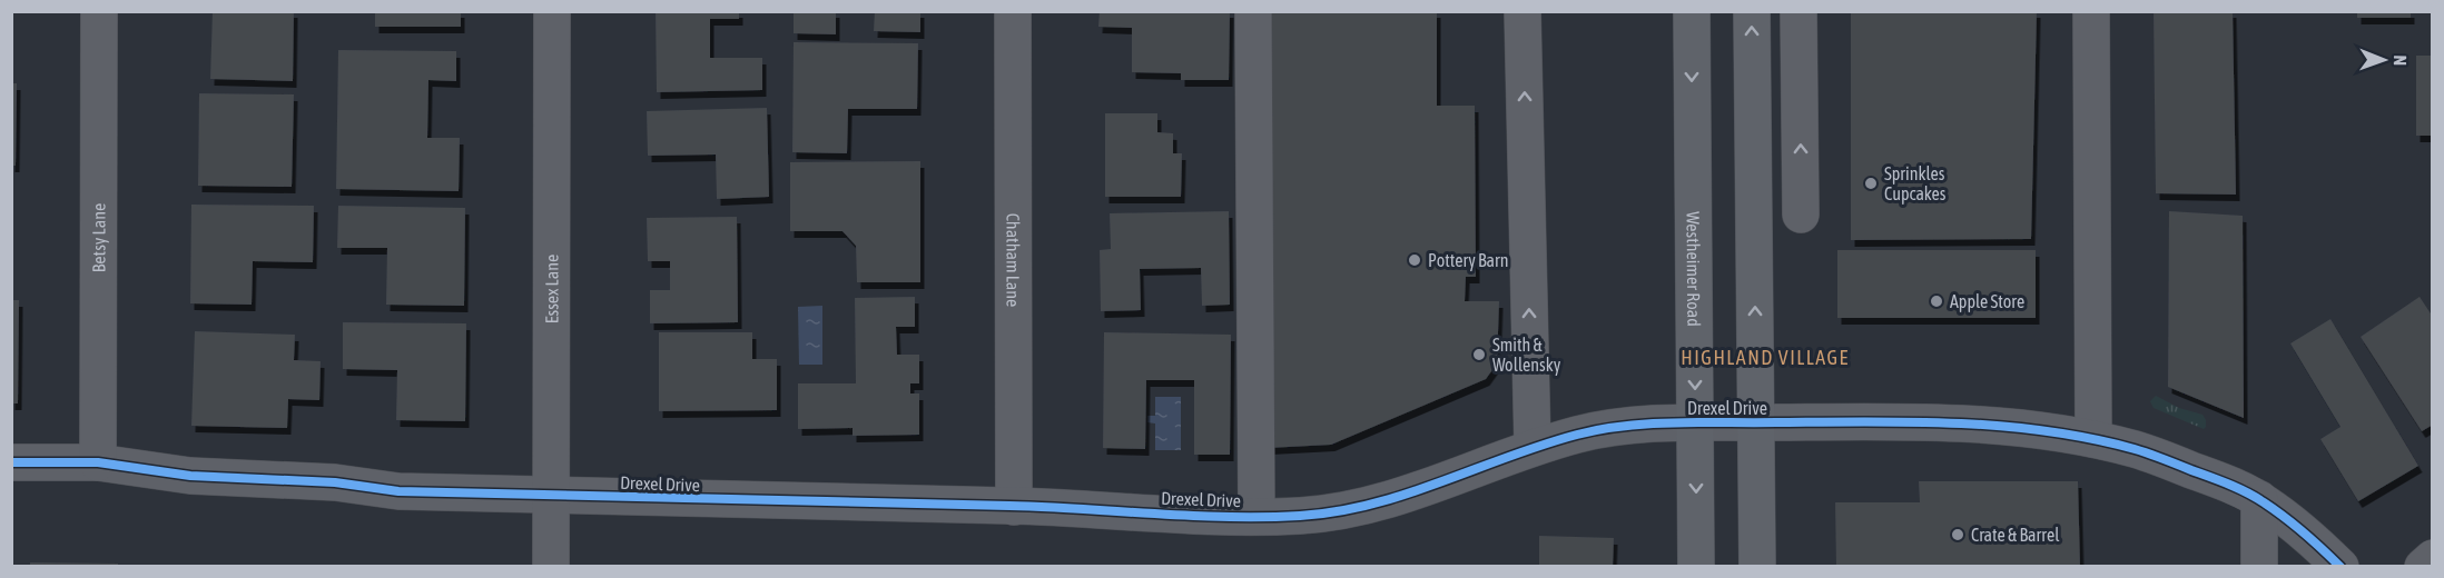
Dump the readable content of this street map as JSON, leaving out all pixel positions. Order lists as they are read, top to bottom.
{
  "streets": {
    "main road": ["Westheimer Road"],
    "street": [
      "Betsy Lane",
      "Chatham Lane",
      "Essex Lane",
      "Drexel Drive"
    ]
  },
  "crossings": [
    ["Betsy Lane", "Drexel Drive"],
    ["Chatham Lane", "Drexel Drive"],
    ["Westheimer Road", "Drexel Drive"],
    ["Essex Lane", "Drexel Drive"]
  ],
  "districts": ["HIGHLAND VILLAGE"],
  "places": [
    "Sprinkles Cupcakes",
    "Pottery Barn",
    "Apple Store",
    "Smith & Wollensky",
    "Crate & Barrel"
  ],
  "north": "right"
}
